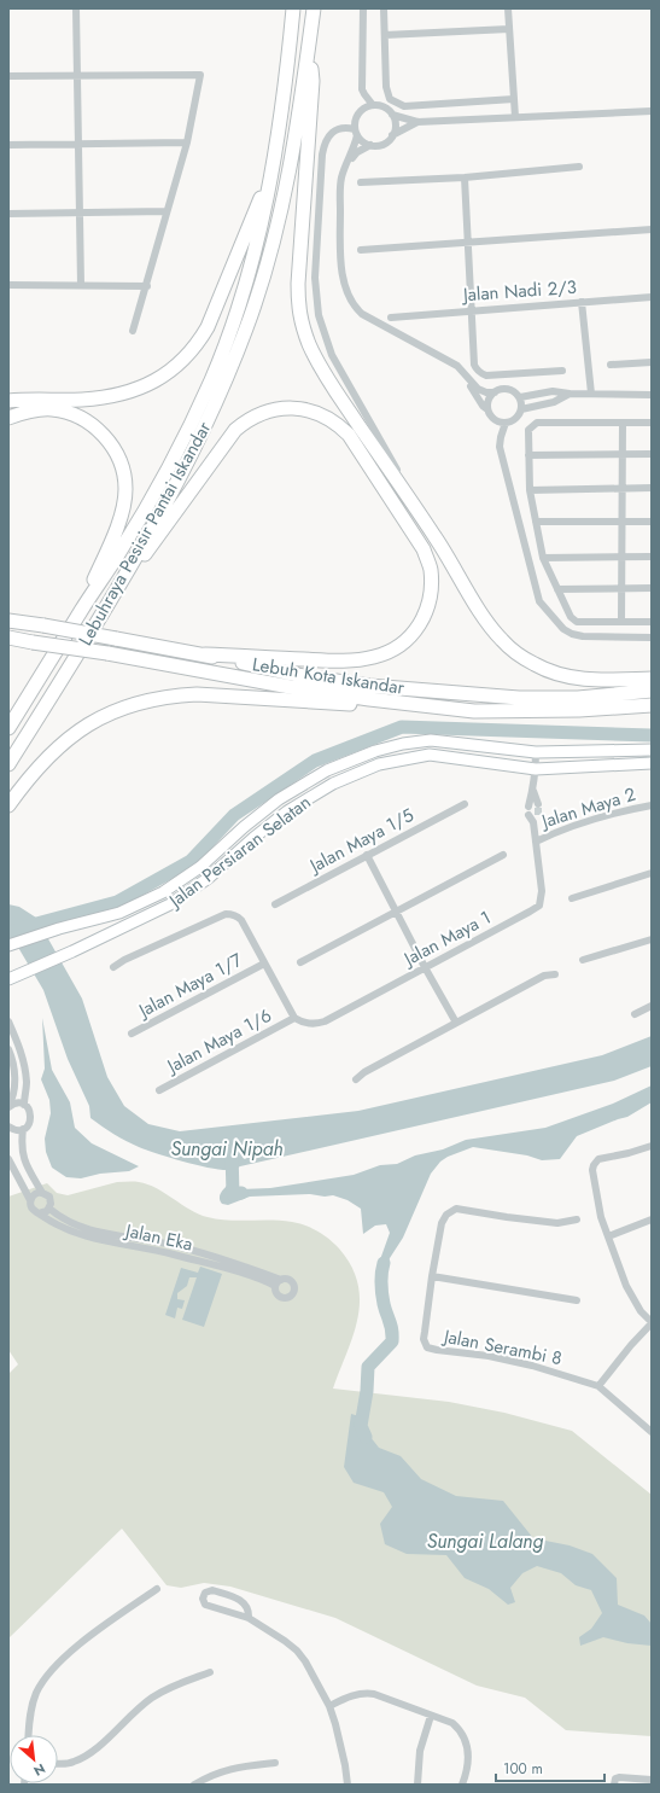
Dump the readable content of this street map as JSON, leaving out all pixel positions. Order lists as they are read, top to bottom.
{
  "streets": {
    "highway": ["Lebuhraya Pesisir Pantai Iskandar", "Lebuh Kota Iskandar"],
    "street": [
      "Jalan Nadi 2/3",
      "Jalan Maya 2",
      "Jalan Maya 1/5",
      "Jalan Persiaran Selatan",
      "Jalan Maya 1",
      "Jalan Maya 1/7",
      "Jalan Maya 1/6",
      "Jalan Eka",
      "Jalan Serambi 8"
    ]
  },
  "crossings": [
    ["Jalan Maya 2", "Jalan Maya 1"],
    ["Jalan Maya 1", "Jalan Maya 1/6"]
  ],
  "water": ["Sungai Nipah", "Sungai Lalang"],
  "scale_bar": "100 m",
  "north": "bottom right"
}
